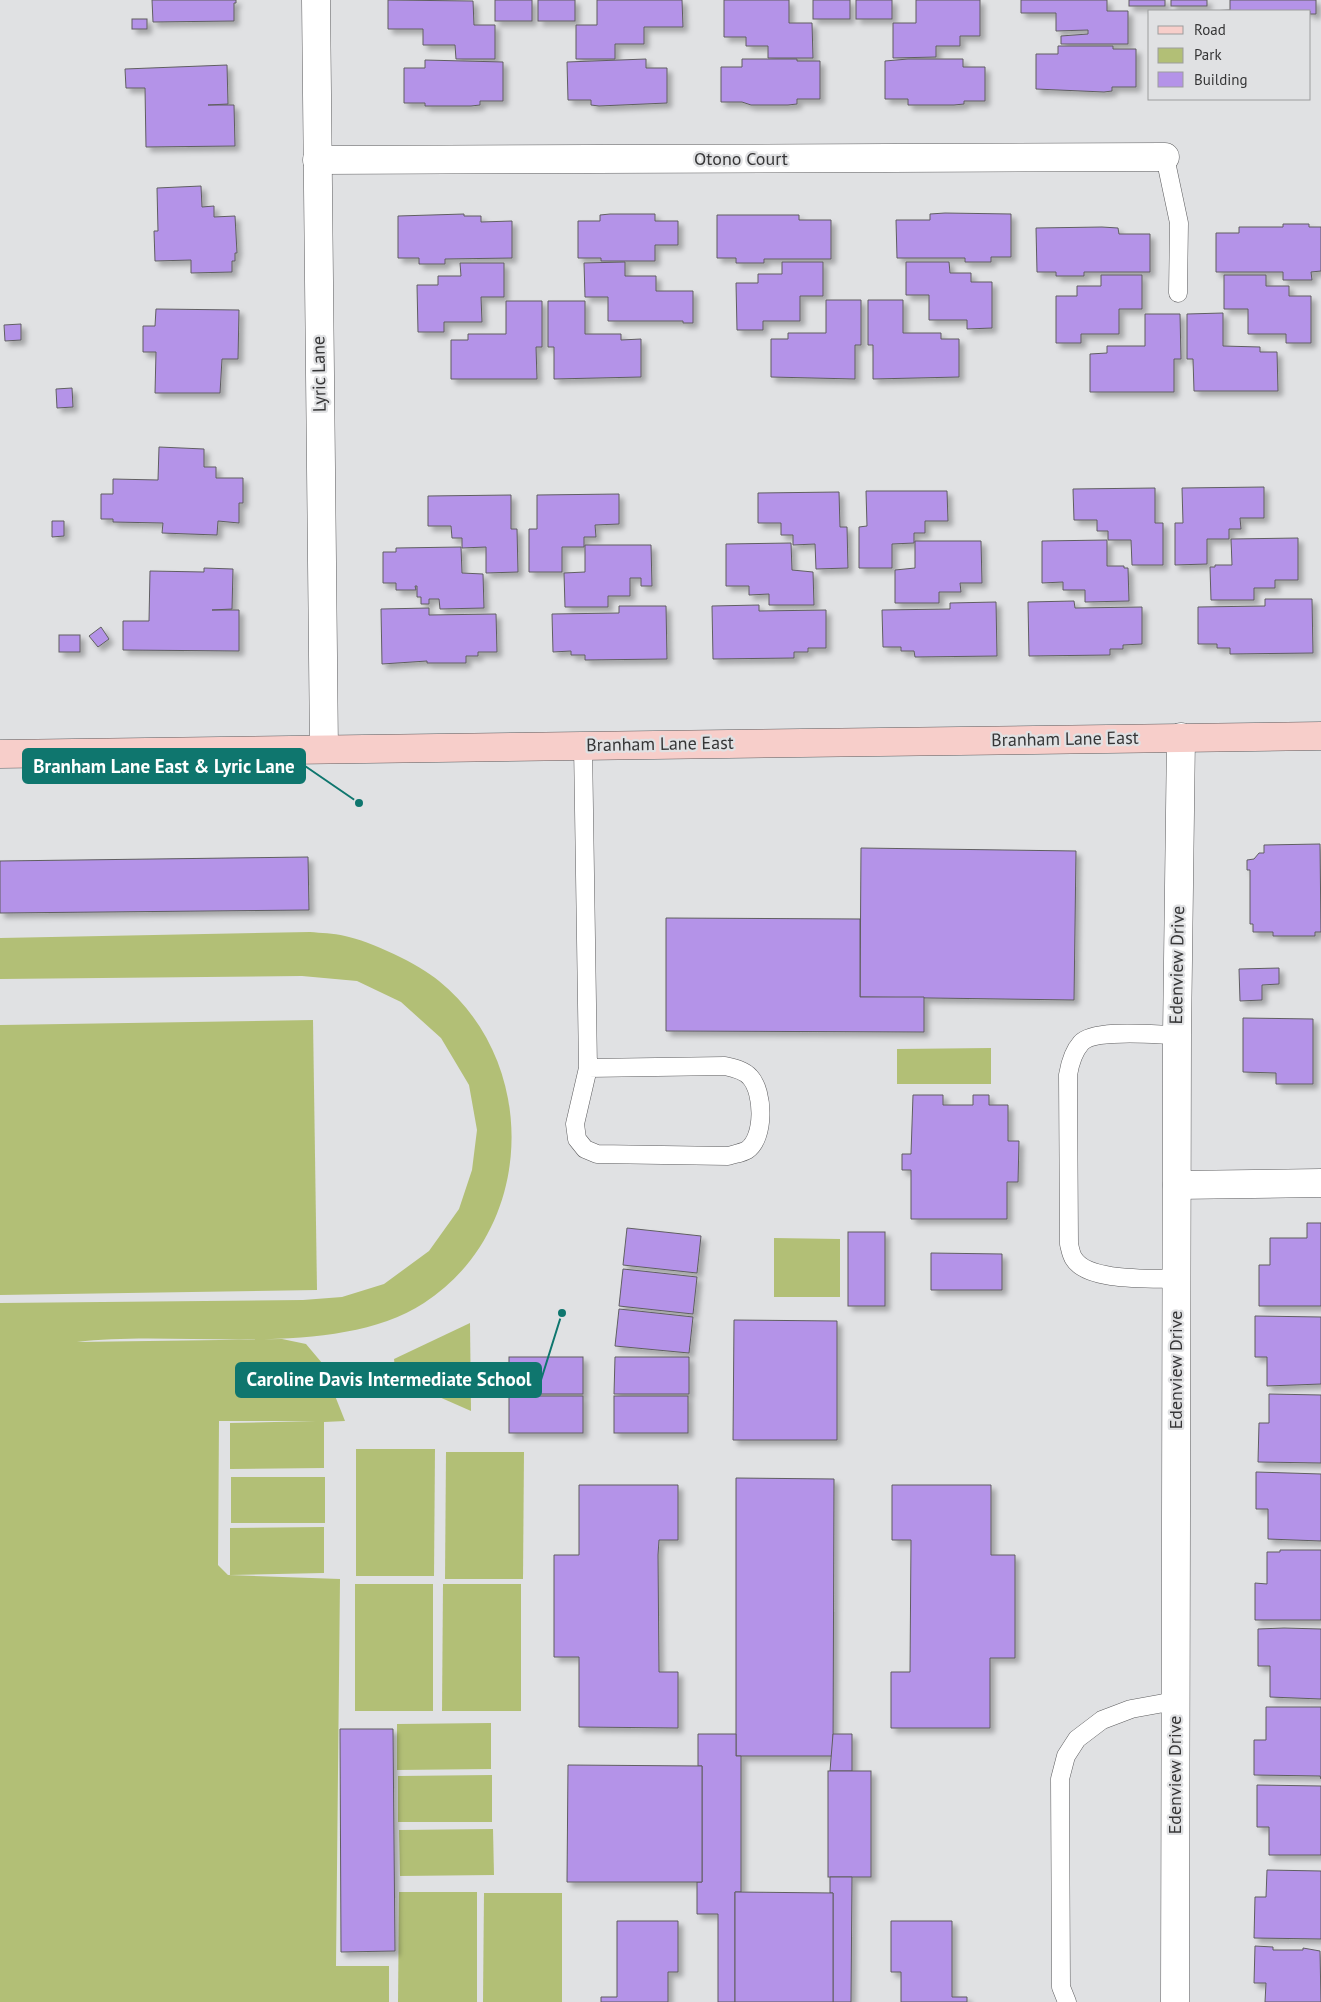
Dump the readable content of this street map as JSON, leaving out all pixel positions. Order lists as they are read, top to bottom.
{
  "streets": {
    "street": [
      "Otono Court",
      "Lyric Lane",
      "Branham Lane East",
      "Edenview Drive"
    ]
  },
  "crossings": [
    ["Otono Court", "Lyric Lane"],
    ["Lyric Lane", "Branham Lane East"],
    ["Branham Lane East", "Edenview Drive"]
  ],
  "places": ["Branham Lane East & Lyric Lane", "Caroline Davis Intermediate School"],
  "legend": ["Road", "Park", "Building"]
}
